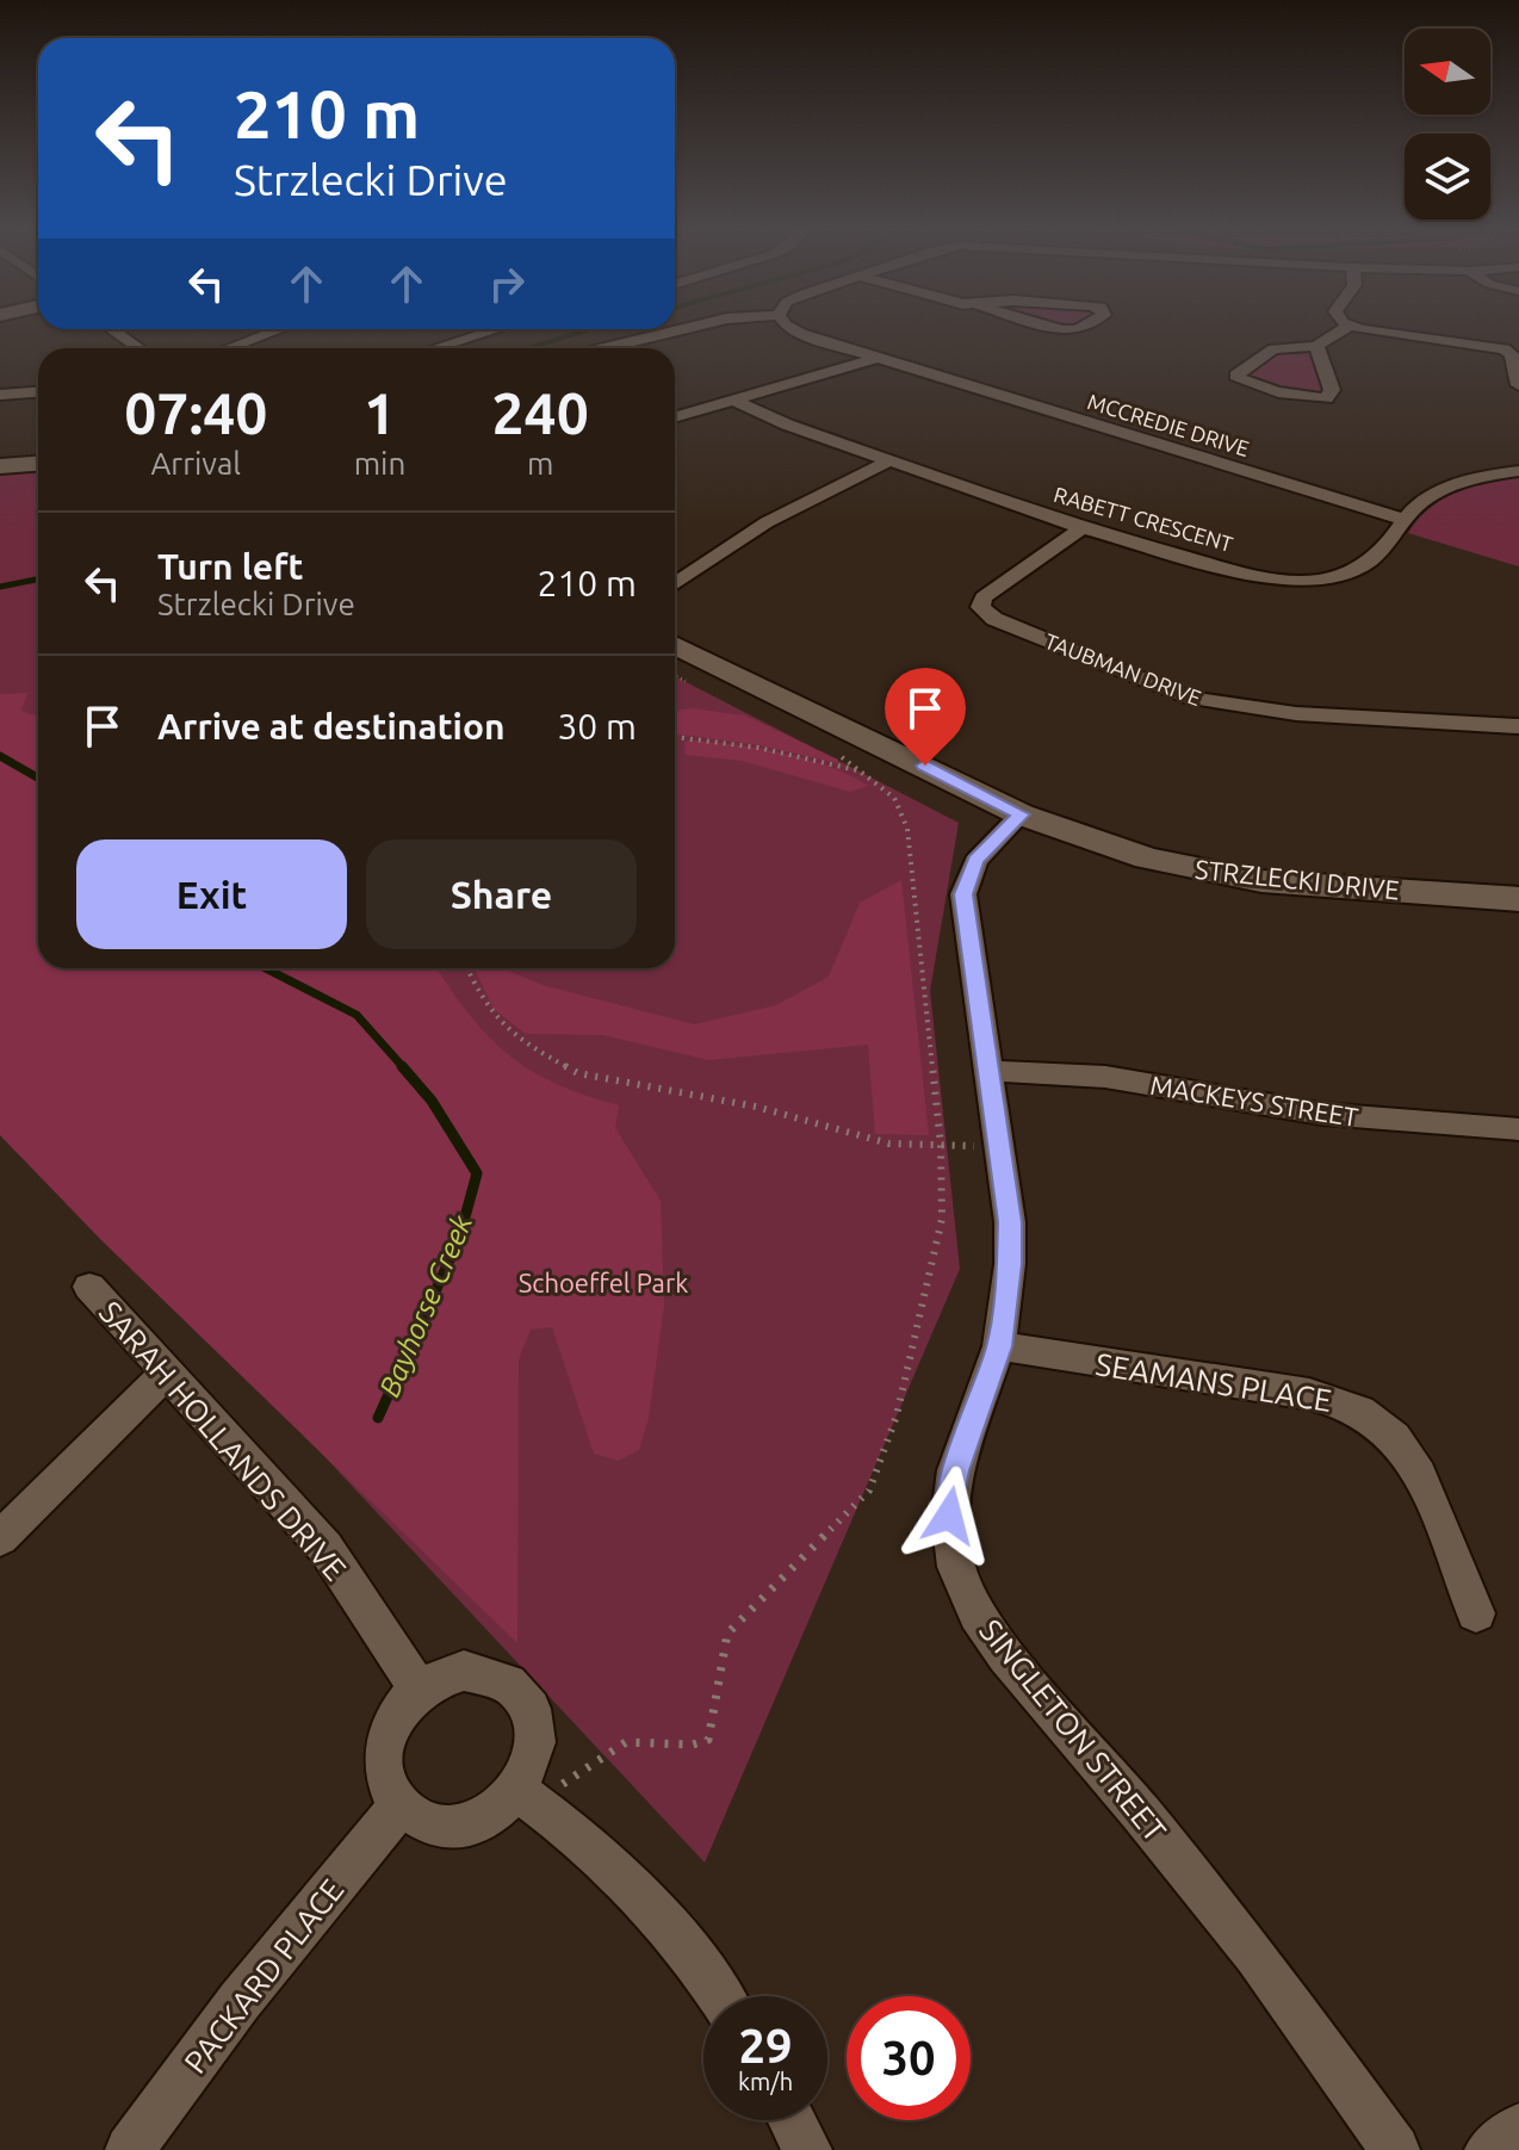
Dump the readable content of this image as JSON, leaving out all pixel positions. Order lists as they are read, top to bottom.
{
  "streets": {
    "street": [
      "MCCREDIE DRIVE",
      "RABETT CRESCENT",
      "TAUBMAN DRIVE",
      "STRZLECKI DRIVE",
      "MACKEYS STREET",
      "SEAMANS PLACE",
      "SARAH HOLLANDS DRIVE",
      "SINGLETON STREET",
      "PACKARD PLACE"
    ]
  },
  "crossings": [
    ["MCCREDIE DRIVE", "RABETT CRESCENT"],
    ["RABETT CRESCENT", "TAUBMAN DRIVE"],
    ["STRZLECKI DRIVE", "SINGLETON STREET"],
    ["MACKEYS STREET", "SINGLETON STREET"],
    ["SEAMANS PLACE", "SINGLETON STREET"],
    ["SARAH HOLLANDS DRIVE", "PACKARD PLACE"]
  ],
  "water": ["Bayhorse Creek"],
  "parks": ["Schoeffel Park"],
  "north": "left",
  "page": {
    "turn": ["210 m", "Strzlecki Drive"],
    "eta": [
      "07:40",
      "Arrival",
      "1",
      "min",
      "240",
      "m"
    ],
    "list": [
      {
        "name": "Turn left",
        "note": "Strzlecki Drive",
        "value": "210 m"
      },
      {
        "name": "Arrive at destination",
        "value": "30 m"
      }
    ],
    "buttons": ["Exit", "Share"],
    "speed": "29 km/h",
    "limit": "30"
  }
}
